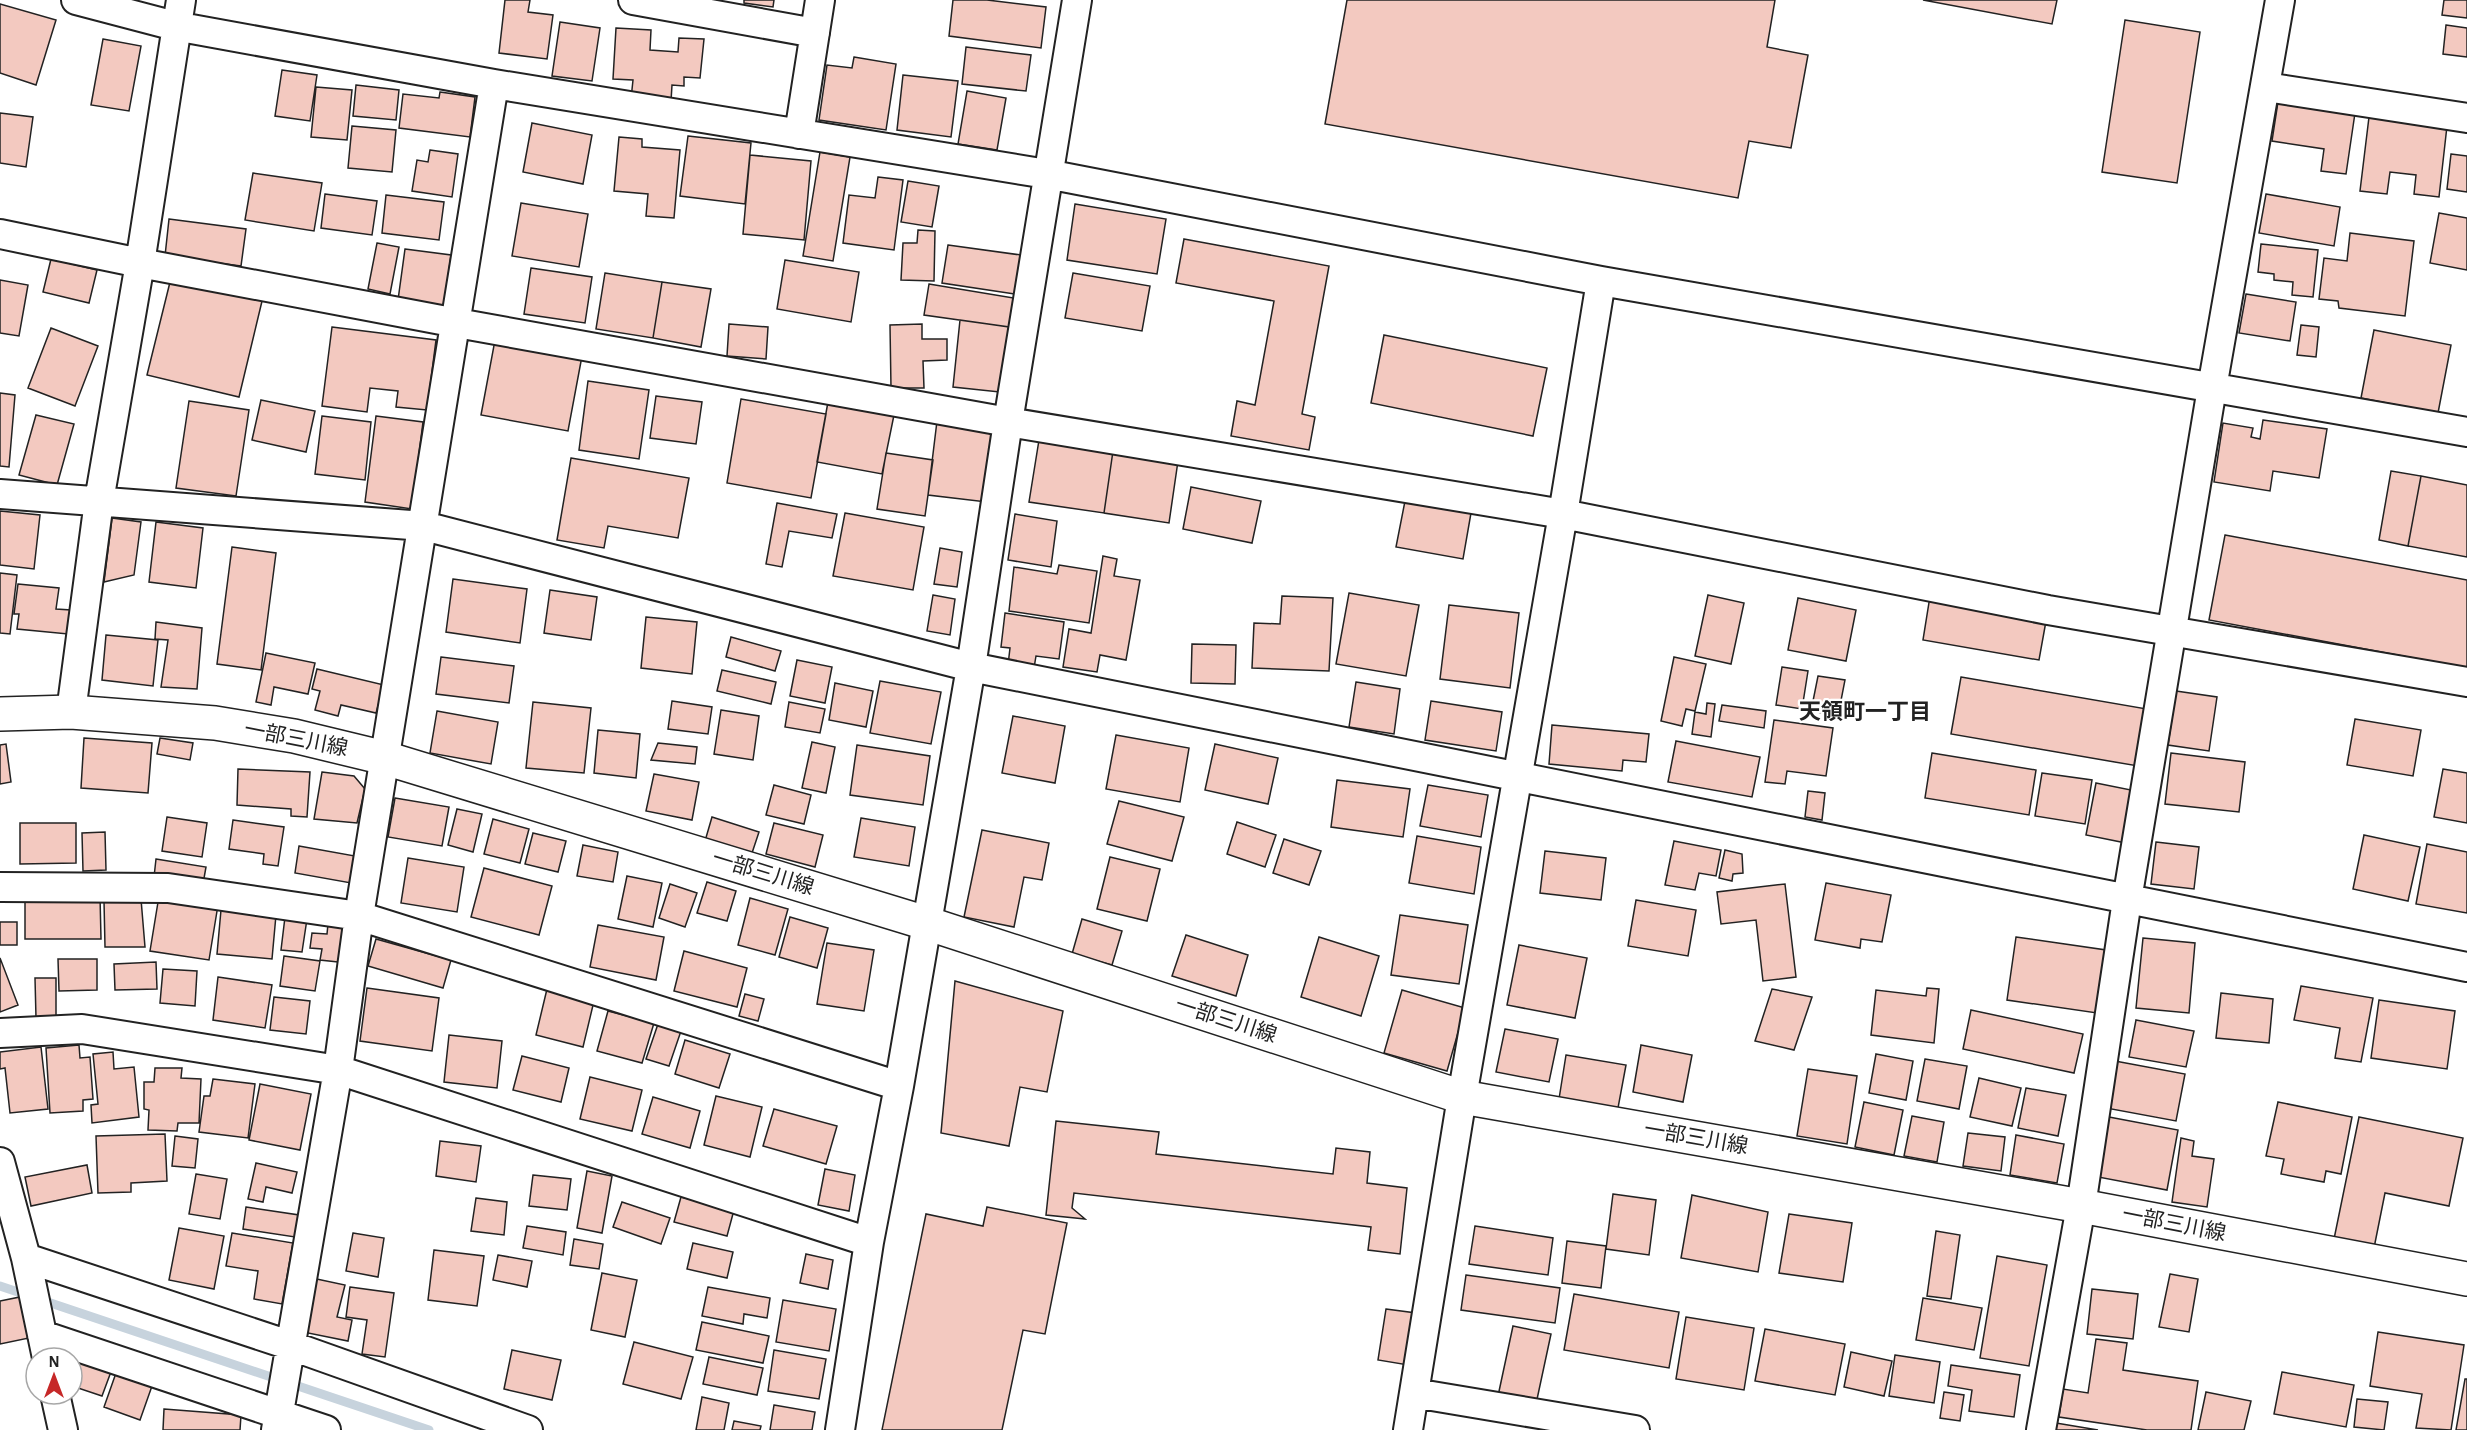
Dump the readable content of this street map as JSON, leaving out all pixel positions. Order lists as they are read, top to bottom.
{
  "streets": {
    "main road": ["一部三川線"]
  },
  "districts": ["天領町一丁目"],
  "north": "top"
}
